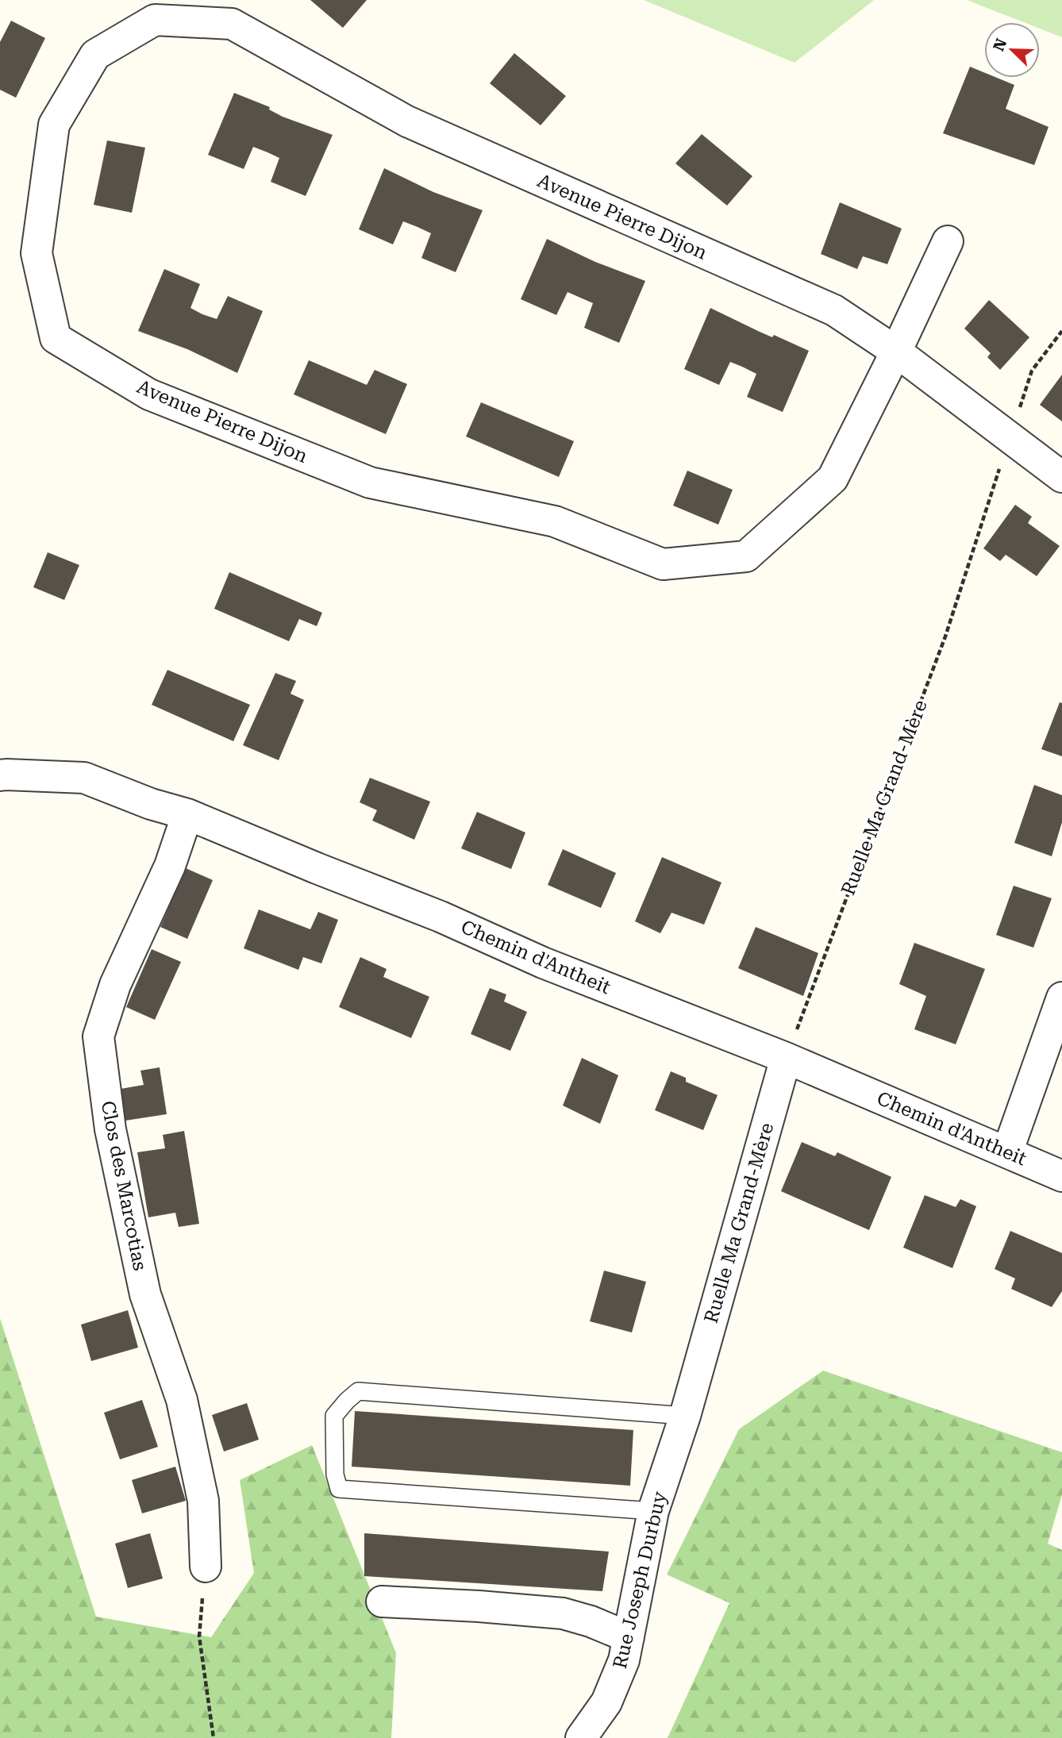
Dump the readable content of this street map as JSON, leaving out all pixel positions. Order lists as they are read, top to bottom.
{
  "streets": {
    "street": [
      "Avenue Pierre Dijon",
      "Ruelle Ma Grand-Mère",
      "Chemin d'Antheit",
      "Clos des Marcotias",
      "Rue Joseph Durbuy"
    ]
  },
  "crossings": [
    ["Avenue Pierre Dijon", "Ruelle Ma Grand-Mère"],
    ["Ruelle Ma Grand-Mère", "Chemin d'Antheit"],
    ["Ruelle Ma Grand-Mère", "Rue Joseph Durbuy"],
    ["Chemin d'Antheit", "Clos des Marcotias"]
  ],
  "north": "top left"
}
